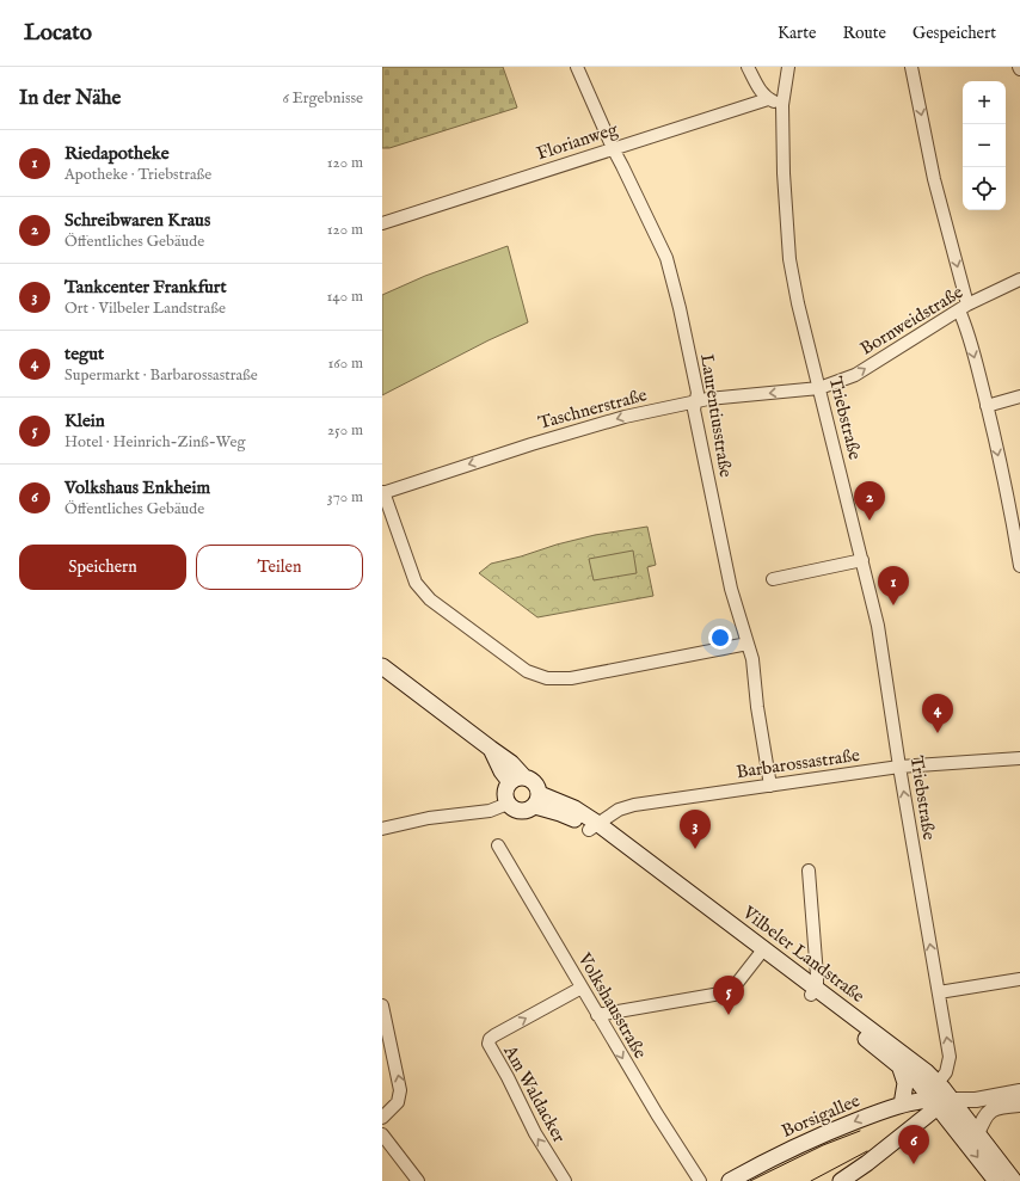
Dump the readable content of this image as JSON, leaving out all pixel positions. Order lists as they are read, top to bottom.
{
  "streets": {
    "main road": ["Vilbeler Landstraße", "Borsigallee"],
    "street": [
      "Florianweg",
      "Bornweidstraße",
      "Taschnerstraße",
      "Laurentiusstraße",
      "Triebstraße",
      "Barbarossastraße",
      "Volkshausstraße",
      "Am Waldacker"
    ]
  },
  "crossings": [
    ["Florianweg", "Laurentiusstraße"],
    ["Bornweidstraße", "Taschnerstraße"],
    ["Bornweidstraße", "Triebstraße"],
    ["Taschnerstraße", "Laurentiusstraße"],
    ["Taschnerstraße", "Triebstraße"],
    ["Laurentiusstraße", "Barbarossastraße"],
    ["Triebstraße", "Barbarossastraße"],
    ["Triebstraße", "Vilbeler Landstraße"],
    ["Triebstraße", "Borsigallee"],
    ["Barbarossastraße", "Vilbeler Landstraße"],
    ["Vilbeler Landstraße", "Borsigallee"],
    ["Volkshausstraße", "Am Waldacker"]
  ],
  "one_way": ["Bornweidstraße", "Taschnerstraße", "Volkshausstraße"],
  "page": {
    "header": "Locato",
    "nav": ["Karte", "Route", "Gespeichert"],
    "heading": ["In der Nähe", "6 Ergebnisse"],
    "map_buttons": ["+", "−"],
    "list": [
      {
        "mark": "1",
        "name": "Riedapotheke",
        "note": "Apotheke · Triebstraße",
        "value": "120 m"
      },
      {
        "mark": "2",
        "name": "Schreibwaren Kraus",
        "note": "Öffentliches Gebäude",
        "value": "120 m"
      },
      {
        "mark": "3",
        "name": "Tankcenter Frankfurt",
        "note": "Ort · Vilbeler Landstraße",
        "value": "140 m"
      },
      {
        "mark": "4",
        "name": "tegut",
        "note": "Supermarkt · Barbarossastraße",
        "value": "160 m"
      },
      {
        "mark": "5",
        "name": "Klein",
        "note": "Hotel · Heinrich-Zinß-Weg",
        "value": "250 m"
      },
      {
        "mark": "6",
        "name": "Volkshaus Enkheim",
        "note": "Öffentliches Gebäude",
        "value": "370 m"
      }
    ],
    "pins": [
      "2",
      "1",
      "4",
      "3",
      "5",
      "6"
    ],
    "buttons": ["Speichern", "Teilen"]
  }
}
